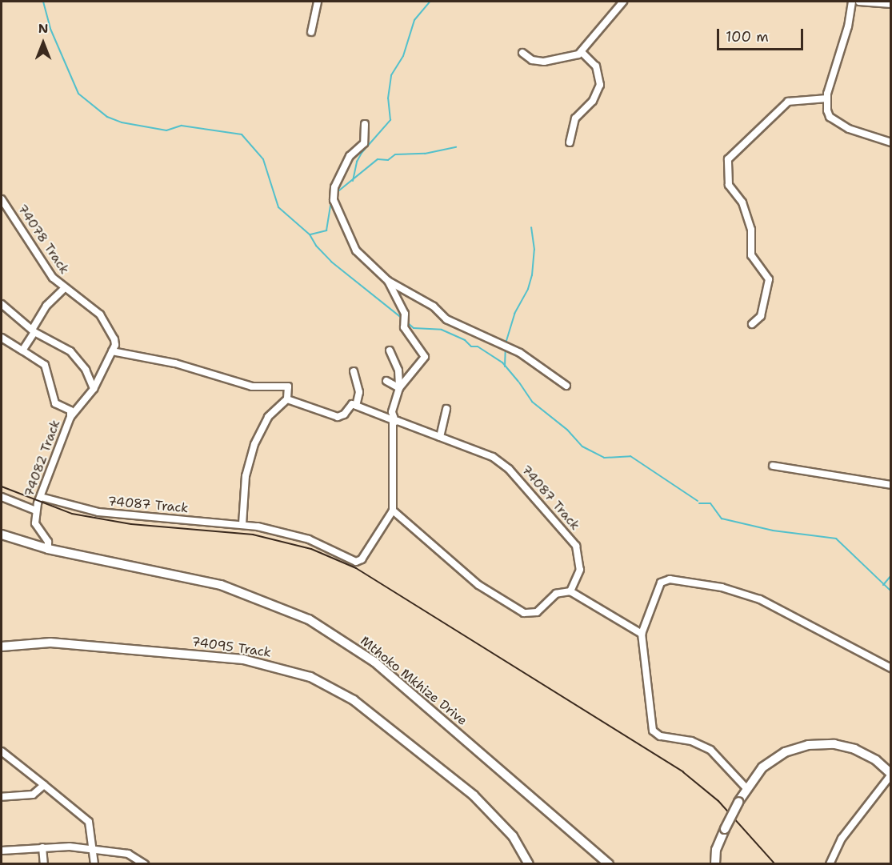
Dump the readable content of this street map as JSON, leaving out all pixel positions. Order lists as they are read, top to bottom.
{
  "streets": {
    "street": [
      "74078 Track",
      "74082 Track",
      "74087 Track",
      "74095 Track",
      "Mthoko Mkhize Drive"
    ]
  },
  "crossings": [
    ["74078 Track", "74082 Track"],
    ["74082 Track", "74087 Track"],
    ["74082 Track", "Mthoko Mkhize Drive"]
  ],
  "scale_bar": "100 m",
  "north": "top"
}
